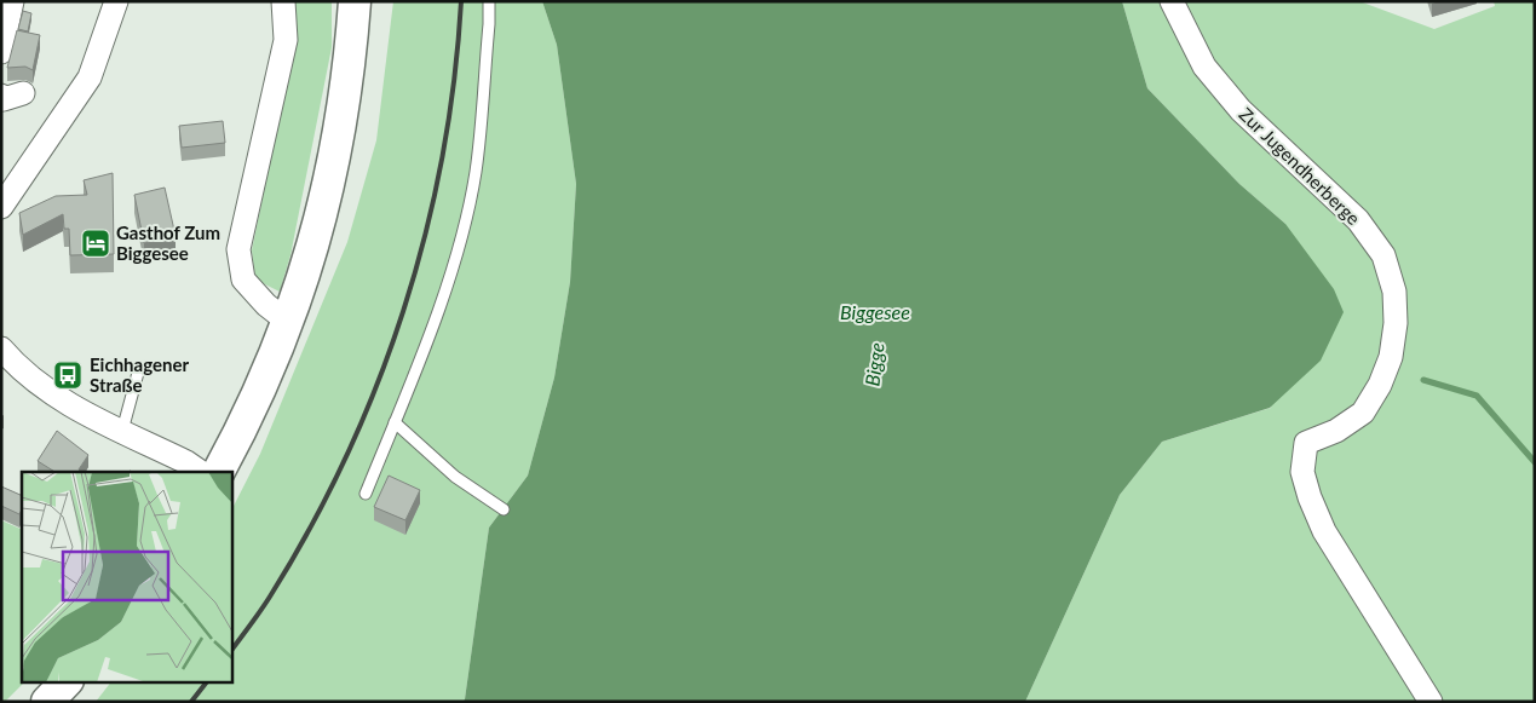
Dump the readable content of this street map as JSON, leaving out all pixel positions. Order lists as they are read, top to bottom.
{
  "streets": {
    "street": ["Zur Jugendherberge"]
  },
  "water": ["Biggesee", "Bigge"],
  "places": {
    "hotel": ["Gasthof Zum Biggesee"],
    "bus stop": ["Eichhagener Straße"]
  }
}
